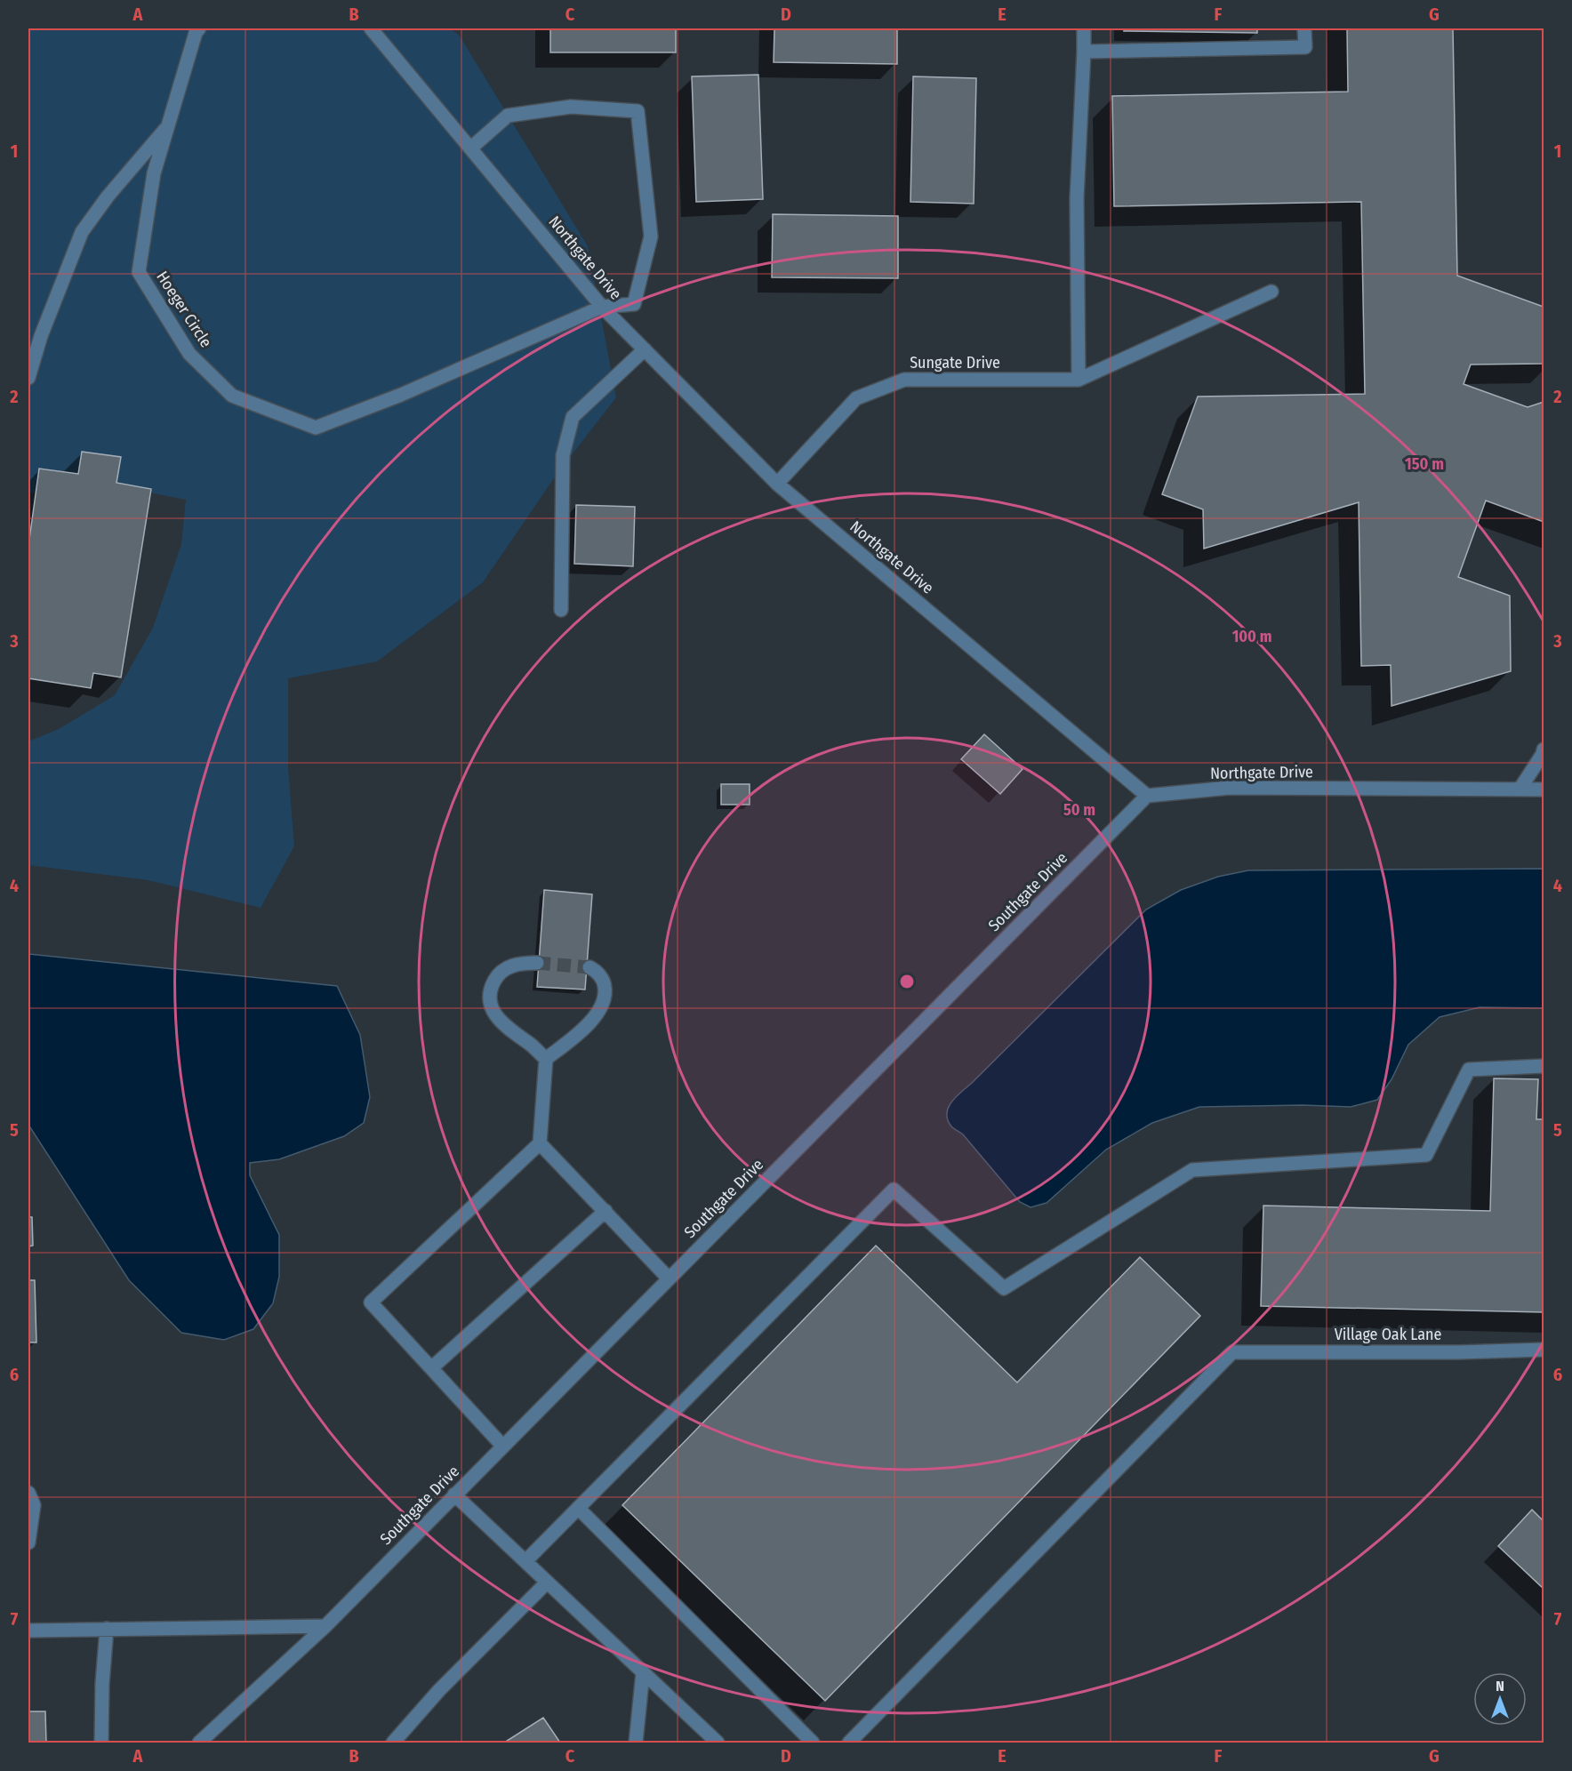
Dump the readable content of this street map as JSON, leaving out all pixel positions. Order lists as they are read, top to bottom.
{
  "streets": {
    "street": [
      "Northgate Drive",
      "Hoeger Circle",
      "Sungate Drive",
      "Southgate Drive",
      "Village Oak Lane"
    ]
  },
  "crossings": [
    ["Northgate Drive", "Hoeger Circle"],
    ["Northgate Drive", "Sungate Drive"],
    ["Northgate Drive", "Southgate Drive"]
  ],
  "north": "top",
  "grid": {
    "columns": [
      "A",
      "B",
      "C",
      "D",
      "E",
      "F",
      "G"
    ],
    "rows": [
      "1",
      "2",
      "3",
      "4",
      "5",
      "6",
      "7"
    ]
  },
  "rings": ["150 m", "100 m", "50 m"]
}
